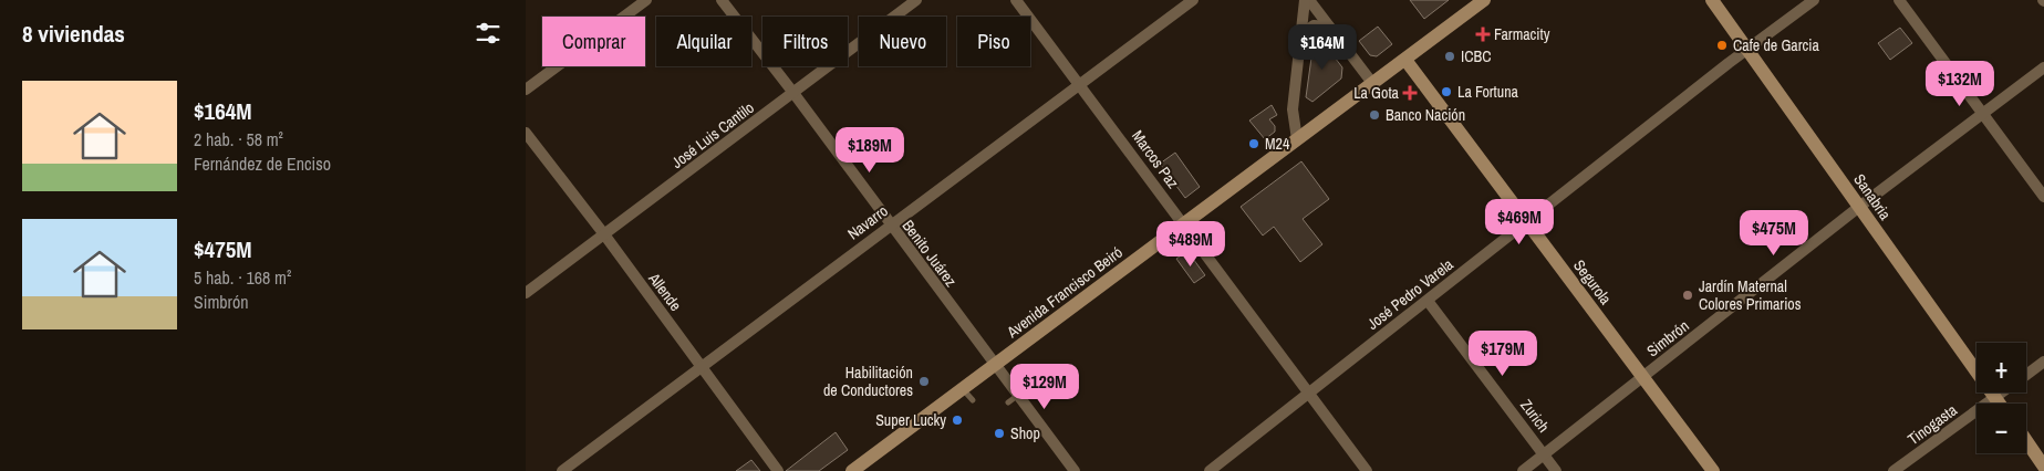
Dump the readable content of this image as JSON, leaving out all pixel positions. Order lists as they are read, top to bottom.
{
  "streets": {
    "street": [
      "José Luis Cantilo",
      "Marcos Paz",
      "Sanabria",
      "Navarro",
      "Benito Juárez",
      "Segurola",
      "Allende",
      "Avenida Francisco Beiró",
      "José Pedro Varela",
      "Simbrón",
      "Zurich",
      "Tinogasta"
    ]
  },
  "crossings": [
    ["José Luis Cantilo", "Benito Juárez"],
    ["José Luis Cantilo", "Allende"],
    ["Marcos Paz", "Navarro"],
    ["Marcos Paz", "Avenida Francisco Beiró"],
    ["Marcos Paz", "José Pedro Varela"],
    ["Sanabria", "José Pedro Varela"],
    ["Sanabria", "Simbrón"],
    ["Sanabria", "Tinogasta"],
    ["Navarro", "Benito Juárez"],
    ["Navarro", "Allende"],
    ["Benito Juárez", "Avenida Francisco Beiró"],
    ["Segurola", "Avenida Francisco Beiró"],
    ["Segurola", "José Pedro Varela"],
    ["Segurola", "Simbrón"],
    ["José Pedro Varela", "Zurich"],
    ["Simbrón", "Zurich"]
  ],
  "places": {
    "health": ["Farmacity", "La Gota"],
    "other": [
      "Cafe de Garcia",
      "ICBC",
      "La Fortuna",
      "Banco Nación",
      "M24",
      "Jardín Maternal Colores Primarios",
      "Habilitación de Conductores",
      "Super Lucky",
      "Shop"
    ]
  },
  "page": {
    "heading": "8 viviendas",
    "chip": [
      "Comprar",
      "Alquilar",
      "Filtros",
      "Nuevo",
      "Piso"
    ],
    "price": [
      "$164M",
      "$132M",
      "$189M",
      "$469M",
      "$475M",
      "$489M",
      "$179M",
      "$129M"
    ],
    "list": [
      {
        "name": "$164M",
        "note": "2 hab. · 58 m² · Fernández de Enciso"
      },
      {
        "name": "$475M",
        "note": "5 hab. · 168 m² · Simbrón"
      }
    ],
    "map_buttons": ["+", "−"]
  }
}
